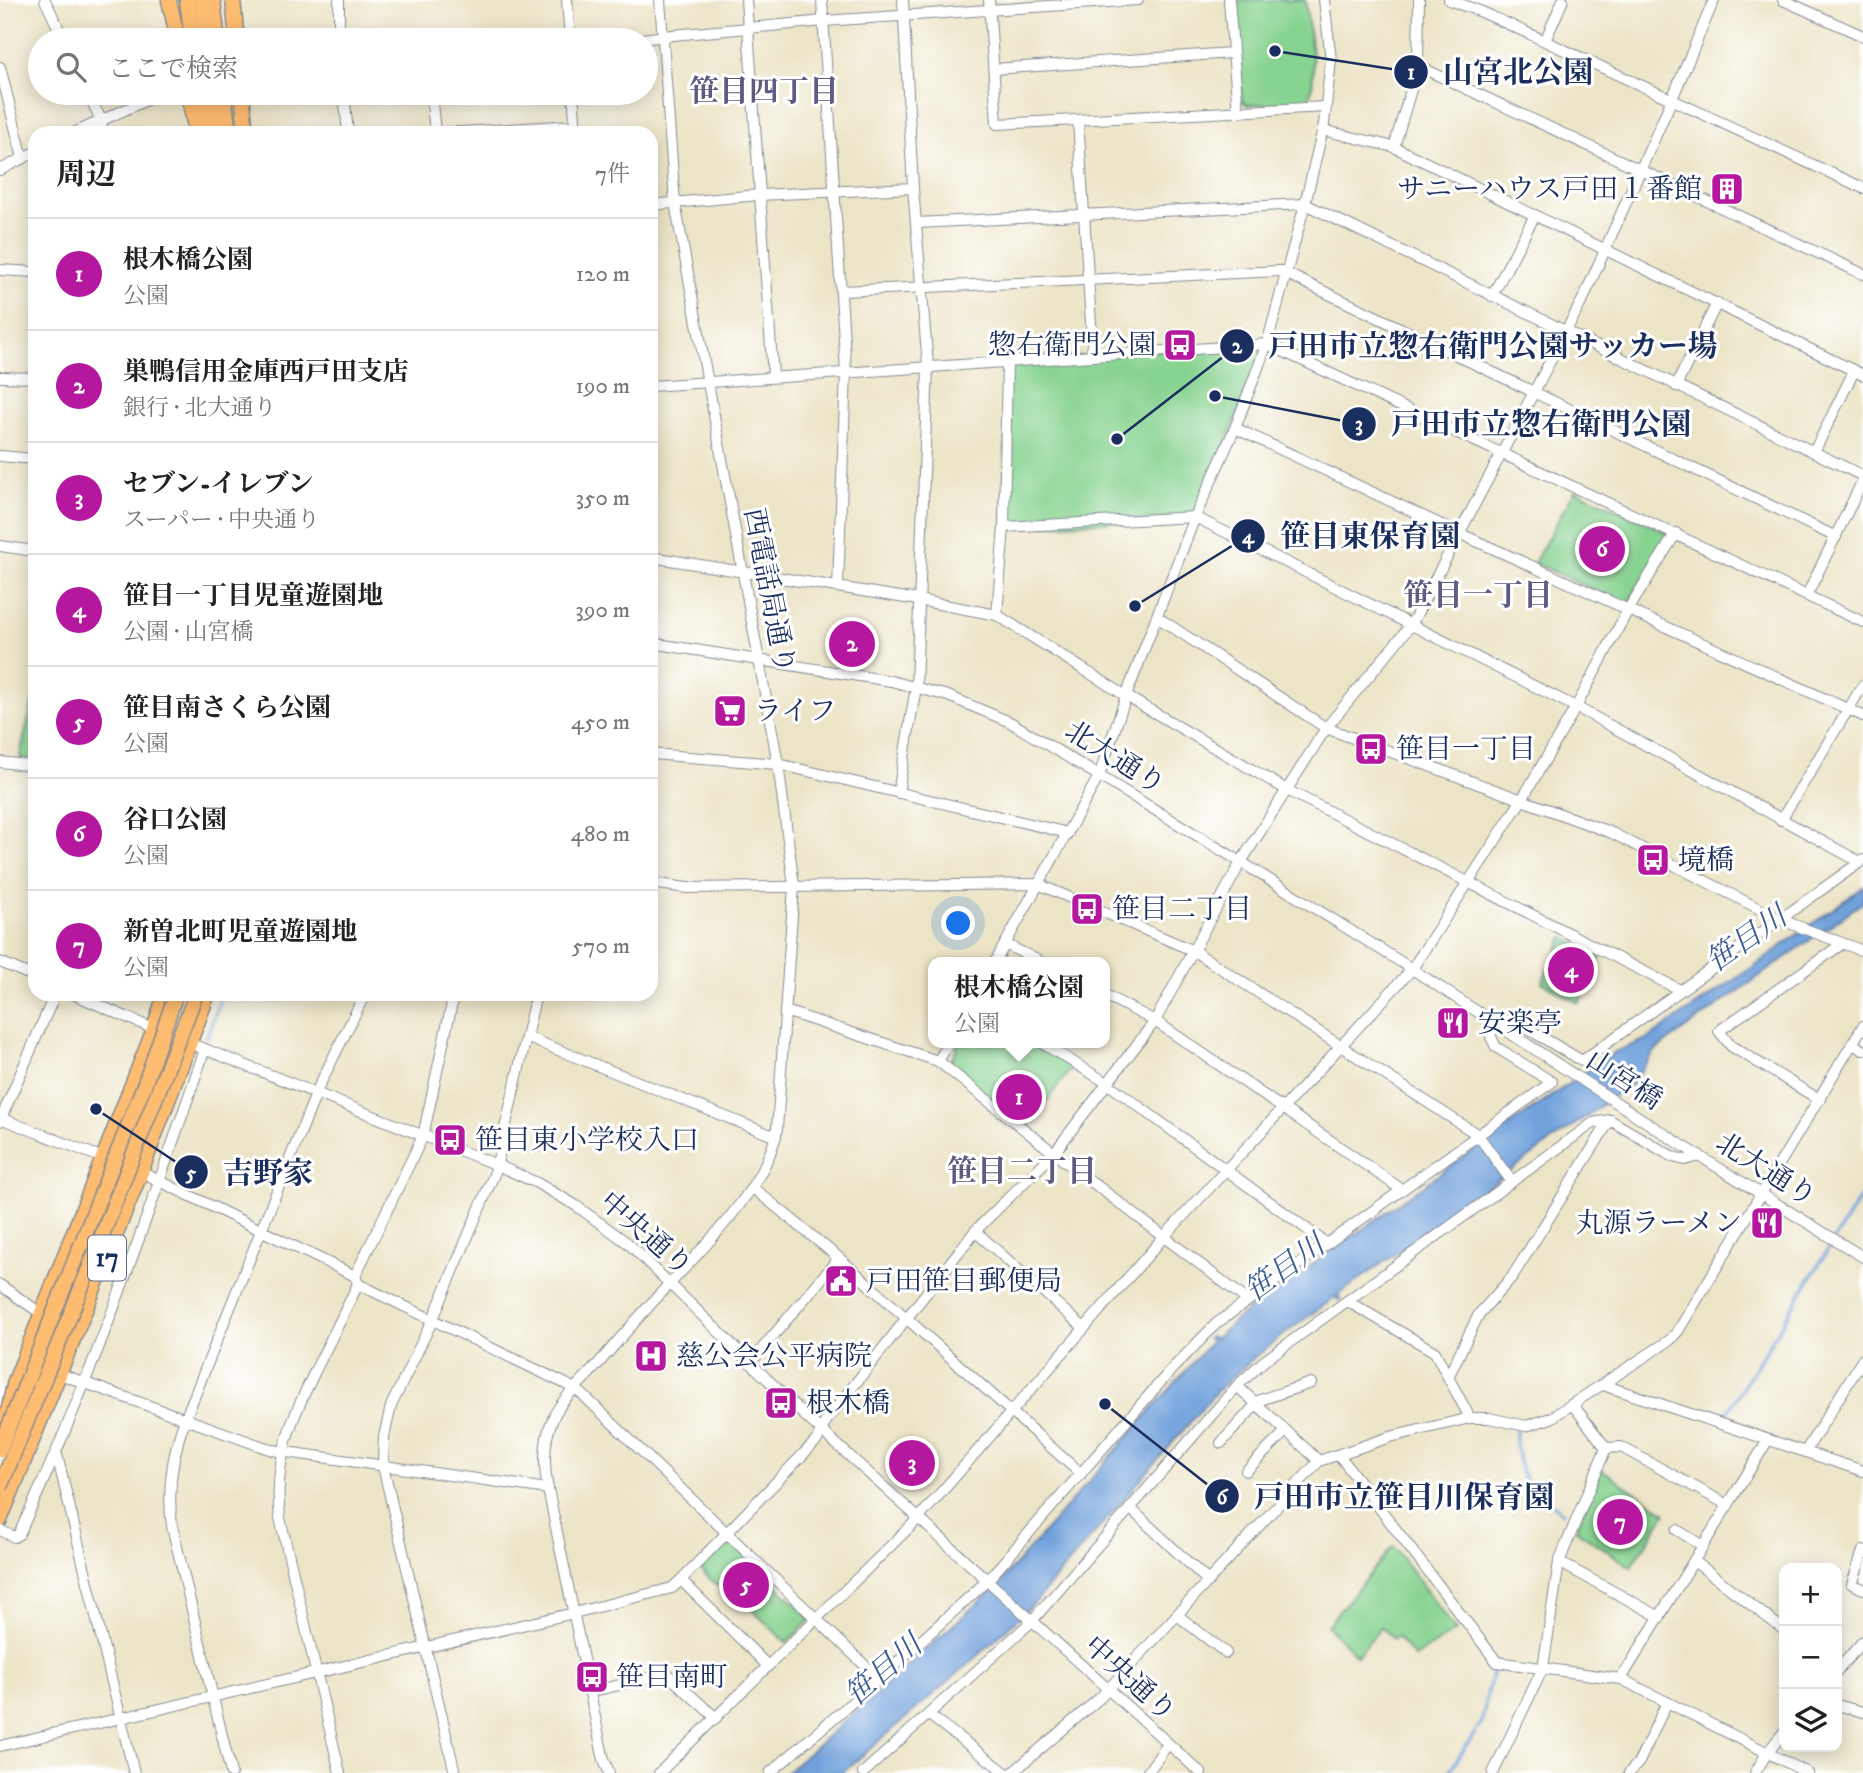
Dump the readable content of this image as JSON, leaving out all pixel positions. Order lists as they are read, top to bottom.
{
  "streets": {
    "highway": ["17"],
    "street": [
      "西電話局通り",
      "北大通り",
      "山宮橋",
      "中央通り"
    ]
  },
  "crossings": [
    ["西電話局通り", "北大通り"],
    ["西電話局通り", "中央通り"],
    ["北大通り", "山宮橋"],
    ["中央通り", "17"]
  ],
  "districts": ["笹目四丁目", "笹目一丁目", "笹目二丁目"],
  "water": ["笹目川"],
  "places": {
    "other": [
      "山宮北公園",
      "戸田市立惣右衛門公園",
      "戸田市立惣右衛門公園サッカー場",
      "笹目東保育園",
      "吉野家",
      "戸田市立笹目川保育園"
    ],
    "building": ["サニーハウス戸田１番館"],
    "bus stop": [
      "惣右衛門公園",
      "笹目一丁目",
      "境橋",
      "笹目二丁目",
      "笹目東小学校入口",
      "根木橋",
      "笹目南町"
    ],
    "supermarket": ["ライフ"],
    "restaurant": ["安楽亭", "丸源ラーメン"],
    "public building": ["戸田笹目郵便局"],
    "hospital": ["慈公会公平病院"]
  },
  "page": {
    "search": "ここで検索",
    "heading": ["周辺", "7件"],
    "list": [
      {
        "mark": "1",
        "name": "根木橋公園",
        "note": "公園",
        "value": "120 m"
      },
      {
        "mark": "2",
        "name": "巣鴨信用金庫西戸田支店",
        "note": "銀行 · 北大通り",
        "value": "190 m"
      },
      {
        "mark": "3",
        "name": "セブン-イレブン",
        "note": "スーパー · 中央通り",
        "value": "350 m"
      },
      {
        "mark": "4",
        "name": "笹目一丁目児童遊園地",
        "note": "公園 · 山宮橋",
        "value": "390 m"
      },
      {
        "mark": "5",
        "name": "笹目南さくら公園",
        "note": "公園",
        "value": "450 m"
      },
      {
        "mark": "6",
        "name": "谷口公園",
        "note": "公園",
        "value": "480 m"
      },
      {
        "mark": "7",
        "name": "新曽北町児童遊園地",
        "note": "公園",
        "value": "570 m"
      }
    ],
    "pins": [
      "6",
      "2",
      "4",
      "1",
      "3",
      "7",
      "5"
    ],
    "popup": ["根木橋公園", "公園"],
    "map_buttons": ["+", "−"]
  }
}
